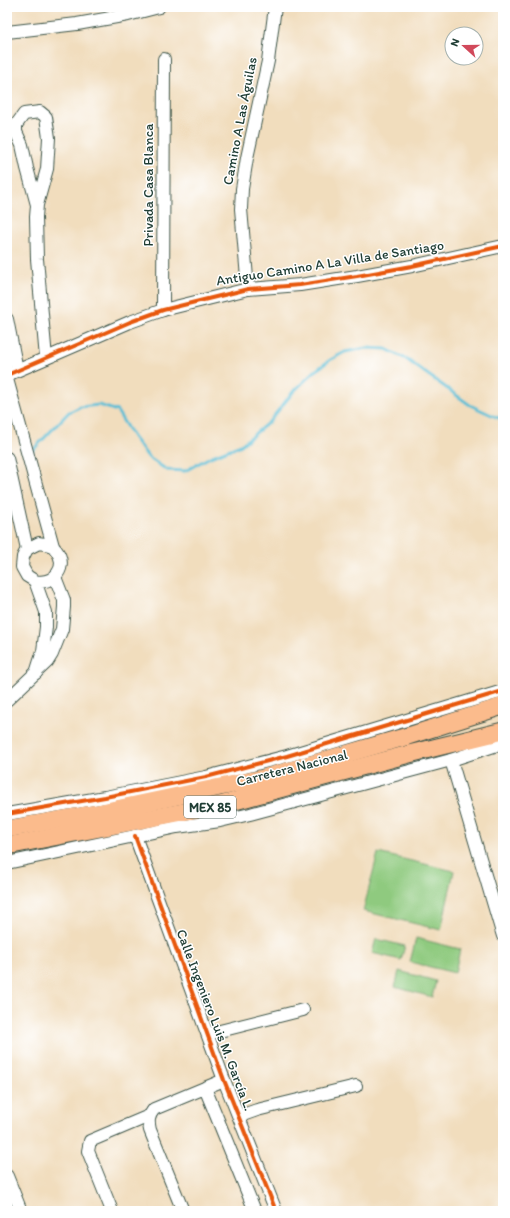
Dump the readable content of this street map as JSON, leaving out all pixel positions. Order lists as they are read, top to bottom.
{
  "streets": {
    "highway": ["Carretera Nacional", "MEX 85"],
    "street": [
      "Camino A Las Águilas",
      "Privada Casa Blanca",
      "Antiguo Camino A La Villa de Santiago",
      "Calle Ingeniero Luis M. García L."
    ]
  },
  "crossings": [
    ["Camino A Las Águilas", "Antiguo Camino A La Villa de Santiago"],
    ["Privada Casa Blanca", "Antiguo Camino A La Villa de Santiago"],
    ["MEX 85", "Calle Ingeniero Luis M. García L."]
  ],
  "north": "left"
}
